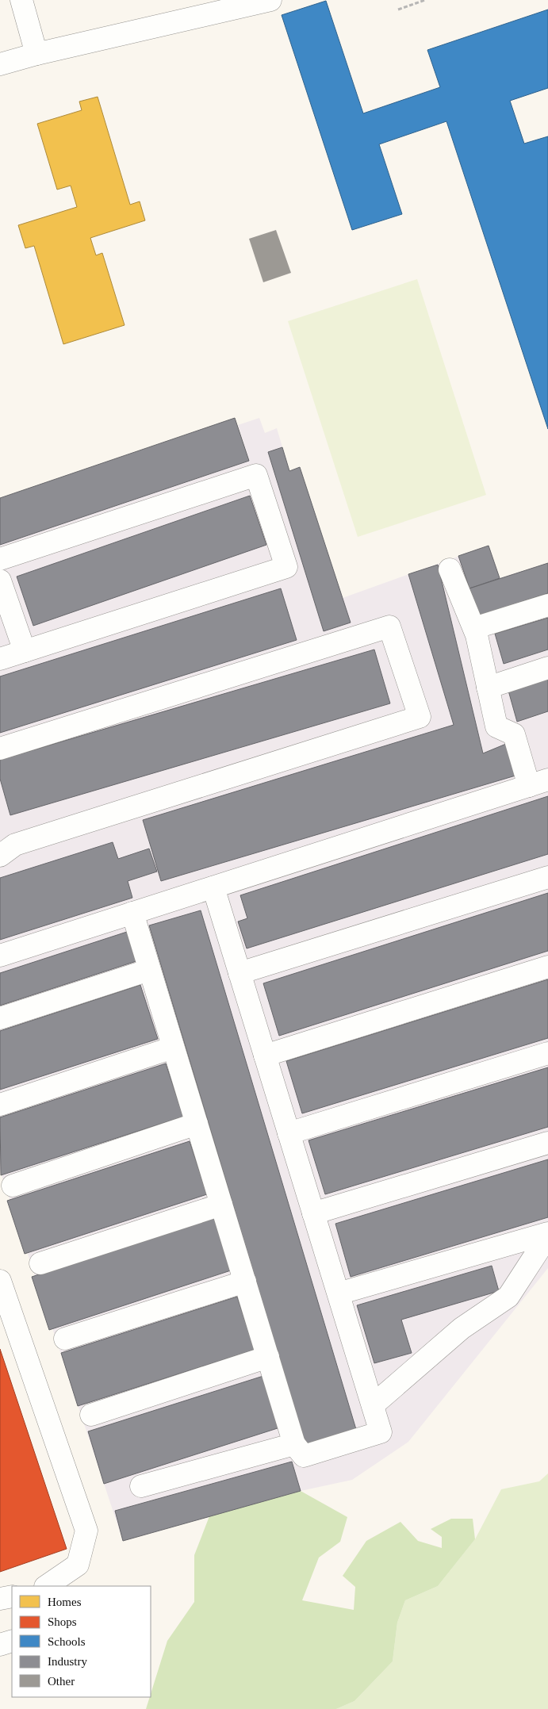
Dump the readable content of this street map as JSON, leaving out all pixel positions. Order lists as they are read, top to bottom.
{
  "legend": [
    "Homes",
    "Shops",
    "Schools",
    "Industry",
    "Other"
  ]
}
